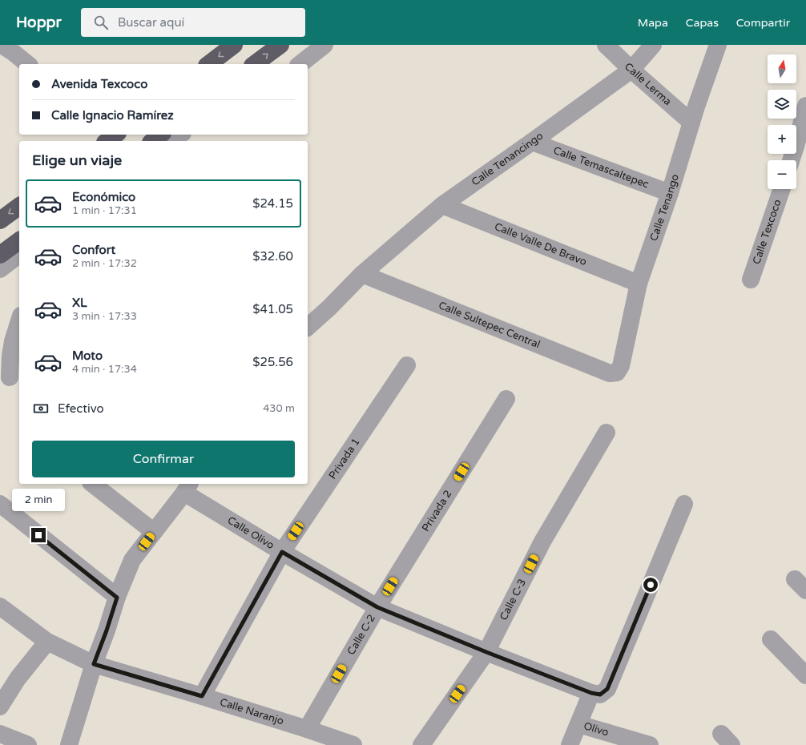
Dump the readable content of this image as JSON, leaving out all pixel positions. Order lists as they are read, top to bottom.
{
  "streets": {
    "street": [
      "Calle Lerma",
      "Calle Tenancingo",
      "Calle Temascaltepec",
      "Calle Tenango",
      "Calle Texcoco",
      "Calle Valle De Bravo",
      "Calle Sultepec Central",
      "Privada 1",
      "Privada 2",
      "Calle Olivo",
      "Calle C-3",
      "Calle C-2",
      "Calle Naranjo",
      "Olivo"
    ]
  },
  "crossings": [
    ["Calle Lerma", "Calle Tenancingo"],
    ["Calle Lerma", "Calle Tenango"],
    ["Calle Tenancingo", "Calle Temascaltepec"],
    ["Calle Tenancingo", "Calle Valle De Bravo"],
    ["Calle Tenancingo", "Calle Sultepec Central"],
    ["Calle Temascaltepec", "Calle Tenango"],
    ["Calle Tenango", "Calle Valle De Bravo"],
    ["Calle Tenango", "Calle Sultepec Central"],
    ["Privada 1", "Calle Olivo"],
    ["Privada 1", "Calle Naranjo"],
    ["Privada 2", "Calle Olivo"],
    ["Privada 2", "Calle C-2"],
    ["Calle Olivo", "Calle C-3"],
    ["Calle Olivo", "Calle C-2"],
    ["Calle C-2", "Calle Naranjo"]
  ],
  "north": "top",
  "page": {
    "header": "Hoppr",
    "search": "Buscar aquí",
    "nav": ["Mapa", "Capas", "Compartir"],
    "map_buttons": ["+", "−"],
    "banner": ["Avenida Texcoco", "Calle Ignacio Ramírez"],
    "heading": "Elige un viaje",
    "list": [
      {
        "name": "Económico",
        "note": "1 min · 17:31",
        "value": "$24.15"
      },
      {
        "name": "Confort",
        "note": "2 min · 17:32",
        "value": "$32.60"
      },
      {
        "name": "XL",
        "note": "3 min · 17:33",
        "value": "$41.05"
      },
      {
        "name": "Moto",
        "note": "4 min · 17:34",
        "value": "$25.56"
      }
    ],
    "pay": ["Efectivo", "430 m"],
    "buttons": "Confirmar",
    "bubble": "2 min"
  }
}
